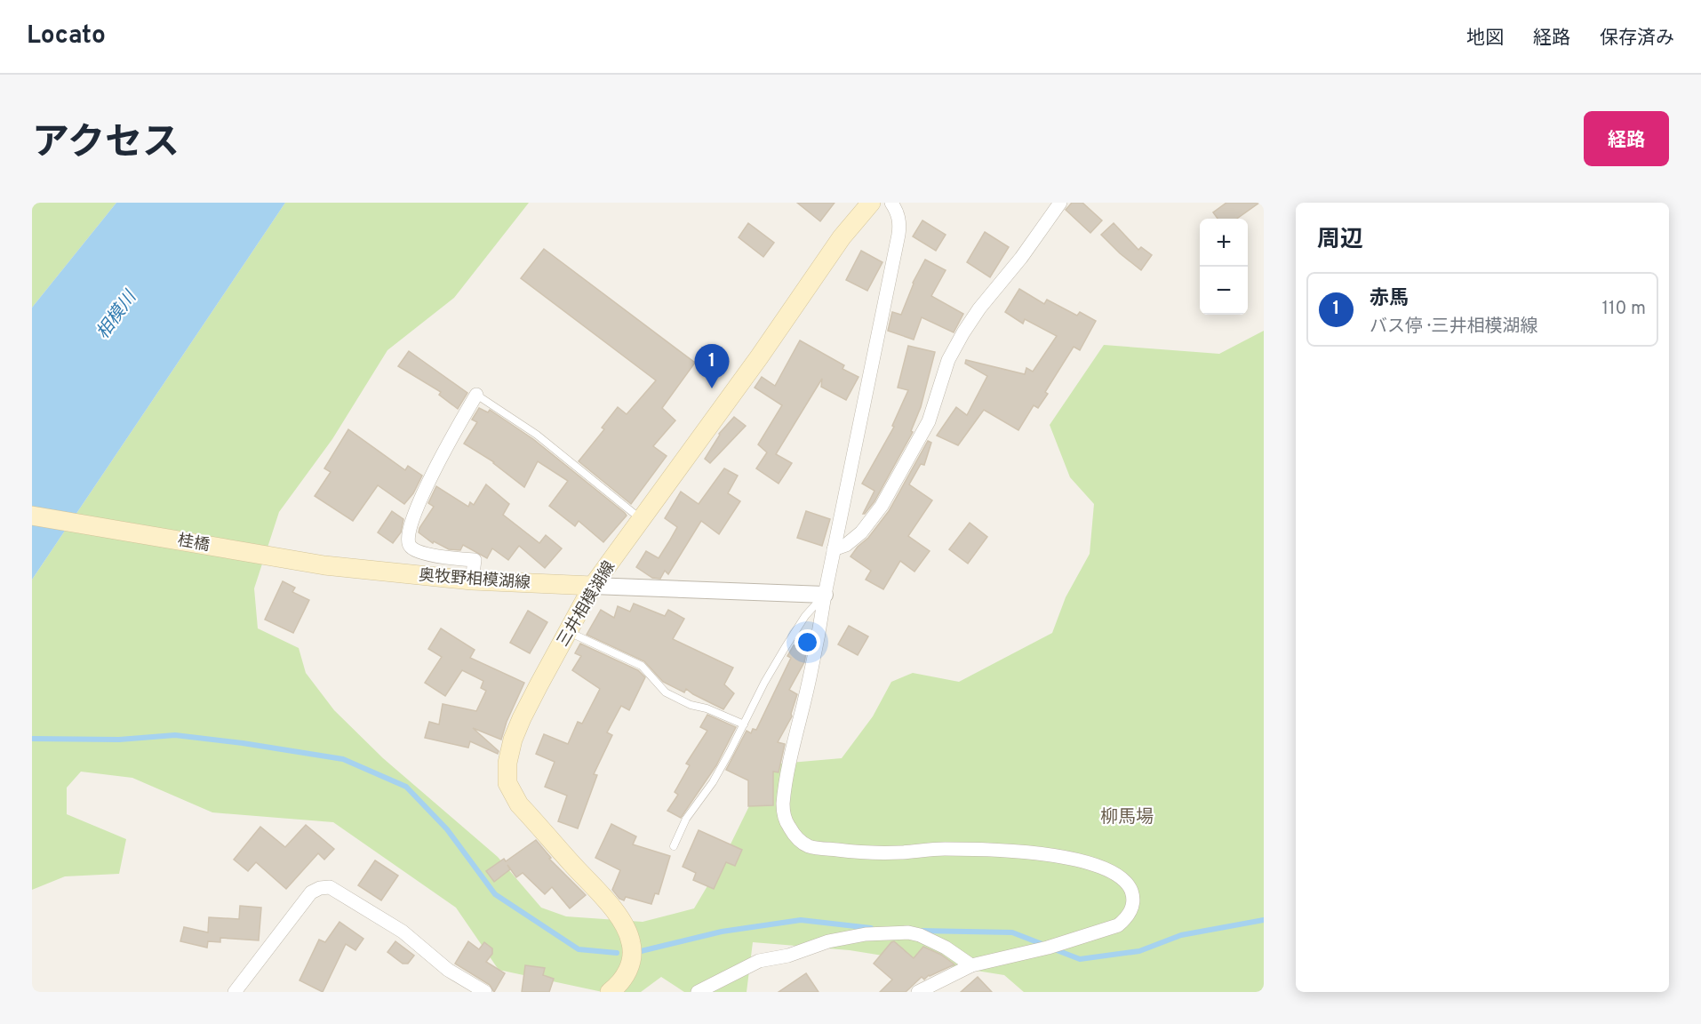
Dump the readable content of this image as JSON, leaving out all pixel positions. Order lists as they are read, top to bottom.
{
  "streets": {
    "main road": ["桂橋", "奥牧野相模湖線", "三井相模湖線"]
  },
  "crossings": [
    ["桂橋", "奥牧野相模湖線"],
    ["奥牧野相模湖線", "三井相模湖線"]
  ],
  "districts": ["柳馬場"],
  "water": ["相模川"],
  "page": {
    "header": "Locato",
    "nav": ["地図", "経路", "保存済み"],
    "title": "アクセス",
    "buttons": "経路",
    "heading": "周辺",
    "map_buttons": ["+", "−"],
    "list": [
      {
        "mark": "1",
        "name": "赤馬",
        "note": "バス停 · 三井相模湖線",
        "value": "110 m"
      }
    ],
    "pins": "1"
  }
}
